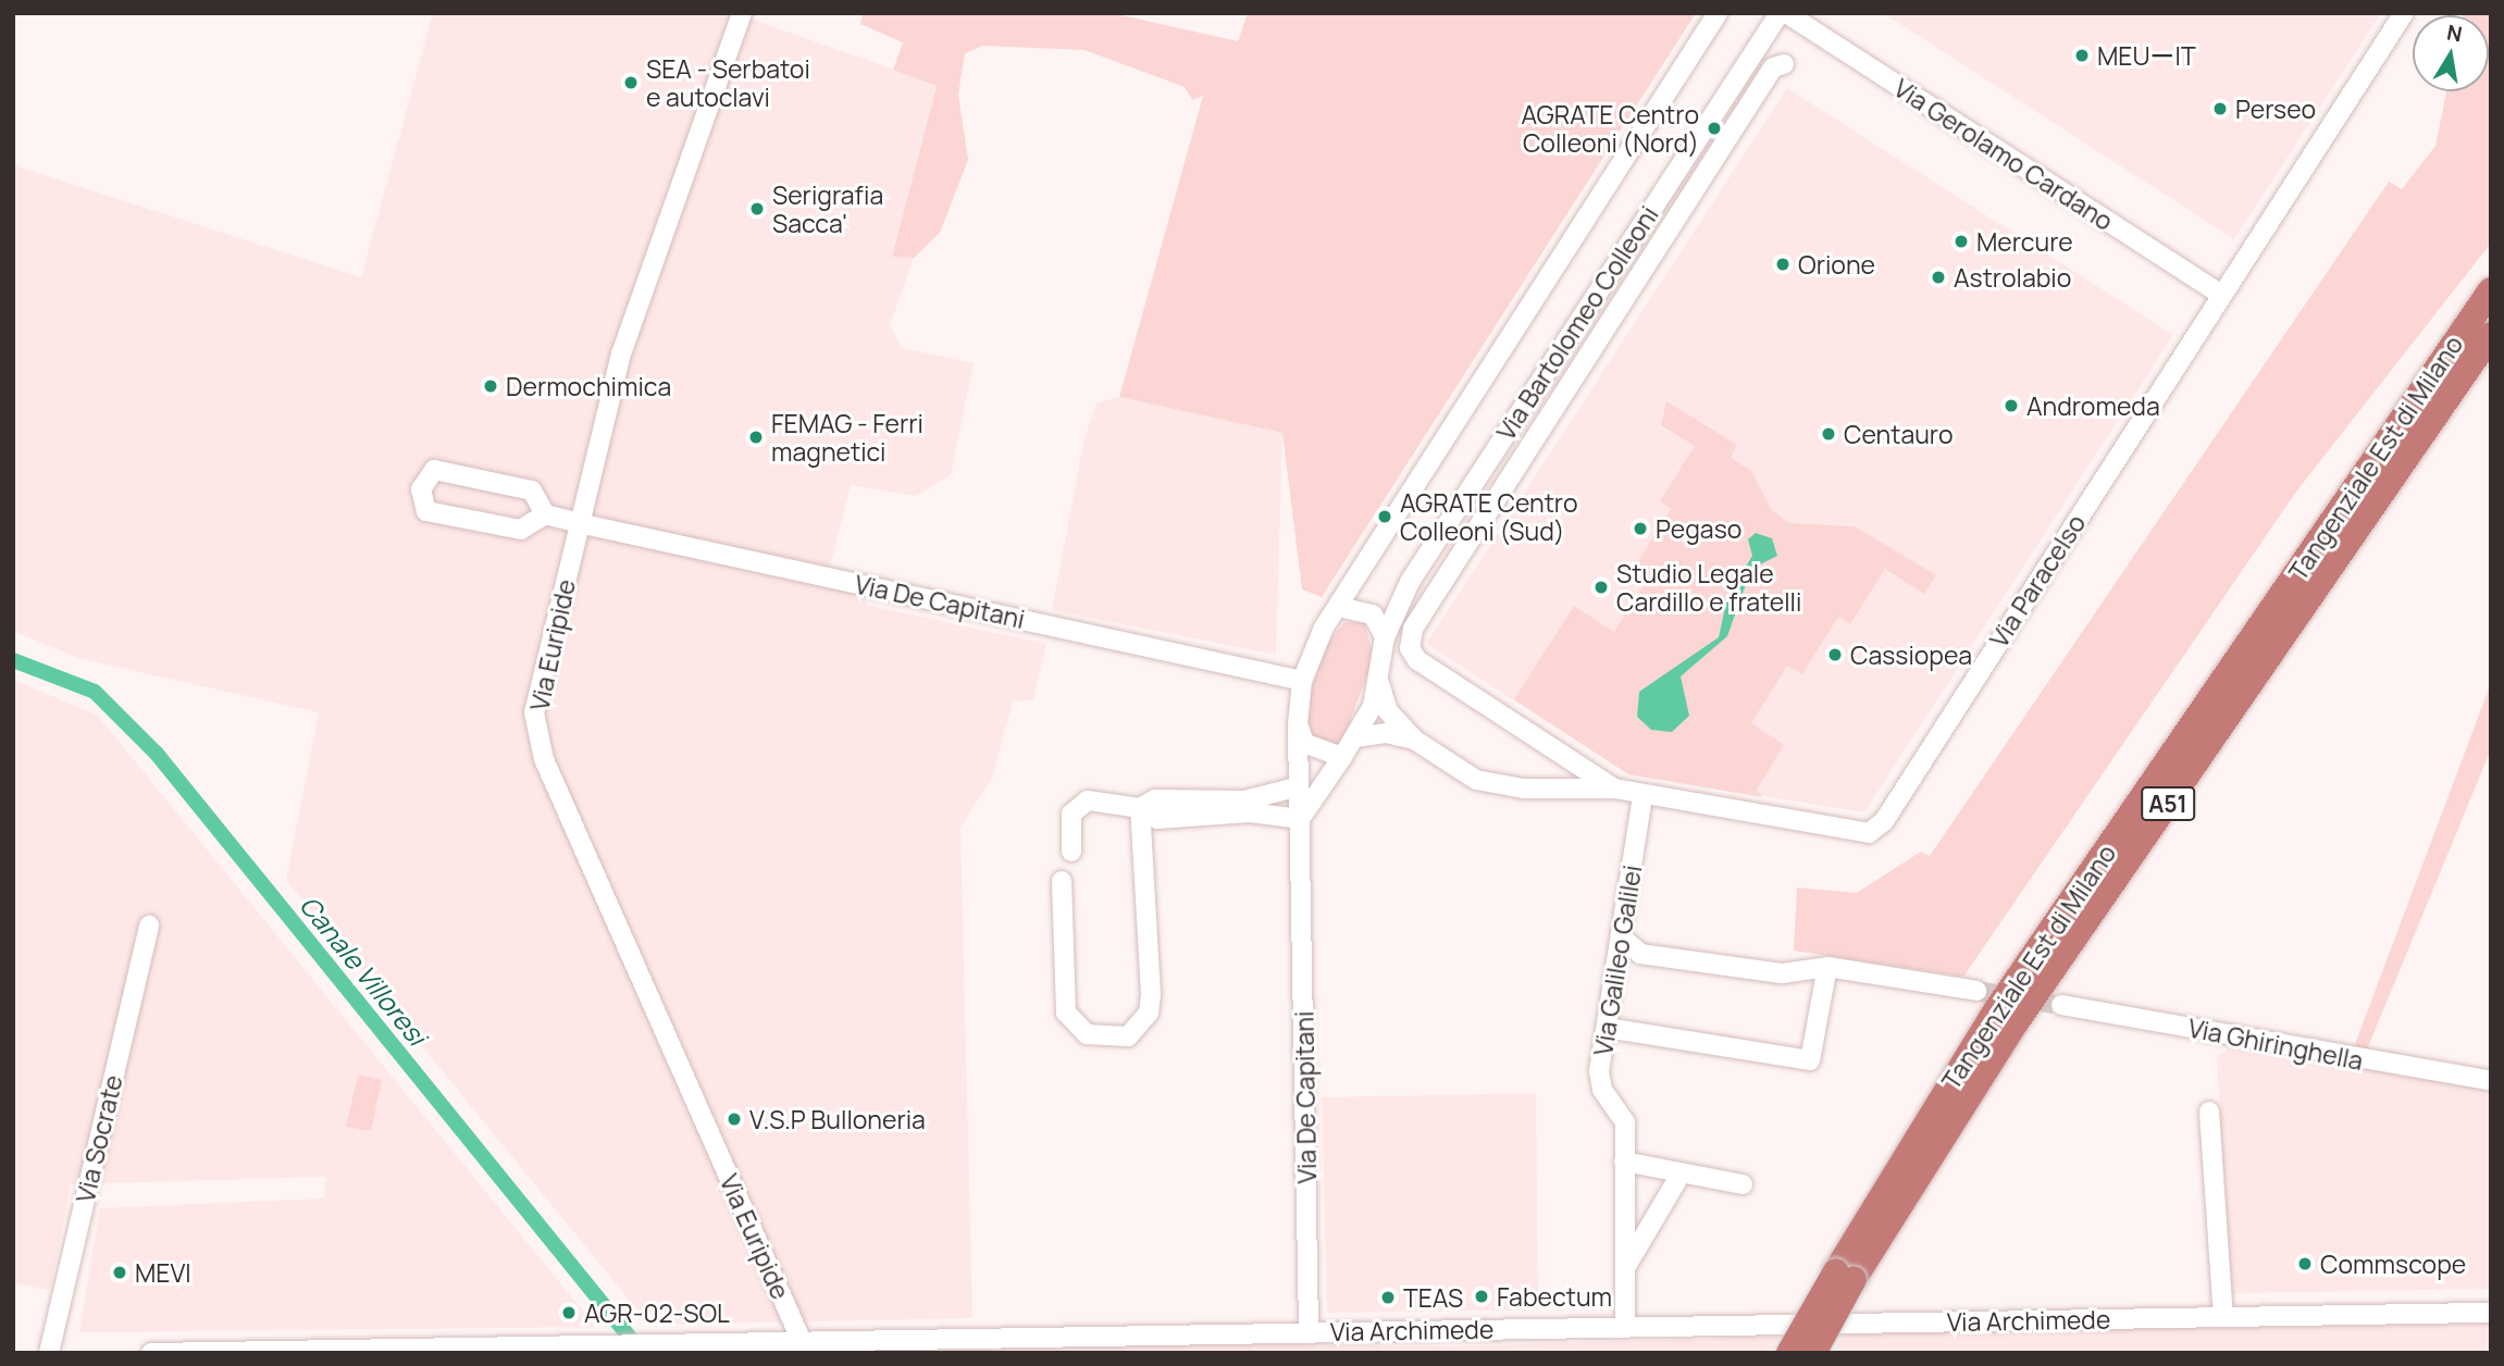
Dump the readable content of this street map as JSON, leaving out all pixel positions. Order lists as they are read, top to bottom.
{
  "streets": {
    "highway": ["Tangenziale Est di Milano", "A51"],
    "street": [
      "Via Gerolamo Cardano",
      "Via Bartolomeo Colleoni",
      "Via Paracelso",
      "Via De Capitani",
      "Via Euripide",
      "Via Galileo Galilei",
      "Via Ghiringhella",
      "Via Socrate",
      "Via Archimede"
    ]
  },
  "crossings": [
    ["Via Gerolamo Cardano", "Via Paracelso"],
    ["Via Bartolomeo Colleoni", "Via Paracelso"],
    ["Via Bartolomeo Colleoni", "Via De Capitani"],
    ["Via Paracelso", "Via Galileo Galilei"],
    ["Via De Capitani", "Via Euripide"],
    ["Via De Capitani", "Via Archimede"],
    ["Via Euripide", "Via Archimede"],
    ["Via Galileo Galilei", "Via Archimede"]
  ],
  "water": ["Canale Villoresi"],
  "places": [
    "MEUーIT",
    "SEA - Serbatoi e autoclavi",
    "Perseo",
    "AGRATE Centro Colleoni (Nord)",
    "Serigrafia Sacca'",
    "Mercure",
    "Orione",
    "Astrolabio",
    "Dermochimica",
    "Andromeda",
    "Centauro",
    "FEMAG - Ferri magnetici",
    "AGRATE Centro Colleoni (Sud)",
    "Pegaso",
    "Studio Legale Cardillo e fratelli",
    "Cassiopea",
    "V.S.P Bulloneria",
    "Commscope",
    "MEVI",
    "Fabectum",
    "TEAS",
    "AGR-02-SOL"
  ],
  "north": "top"
}
